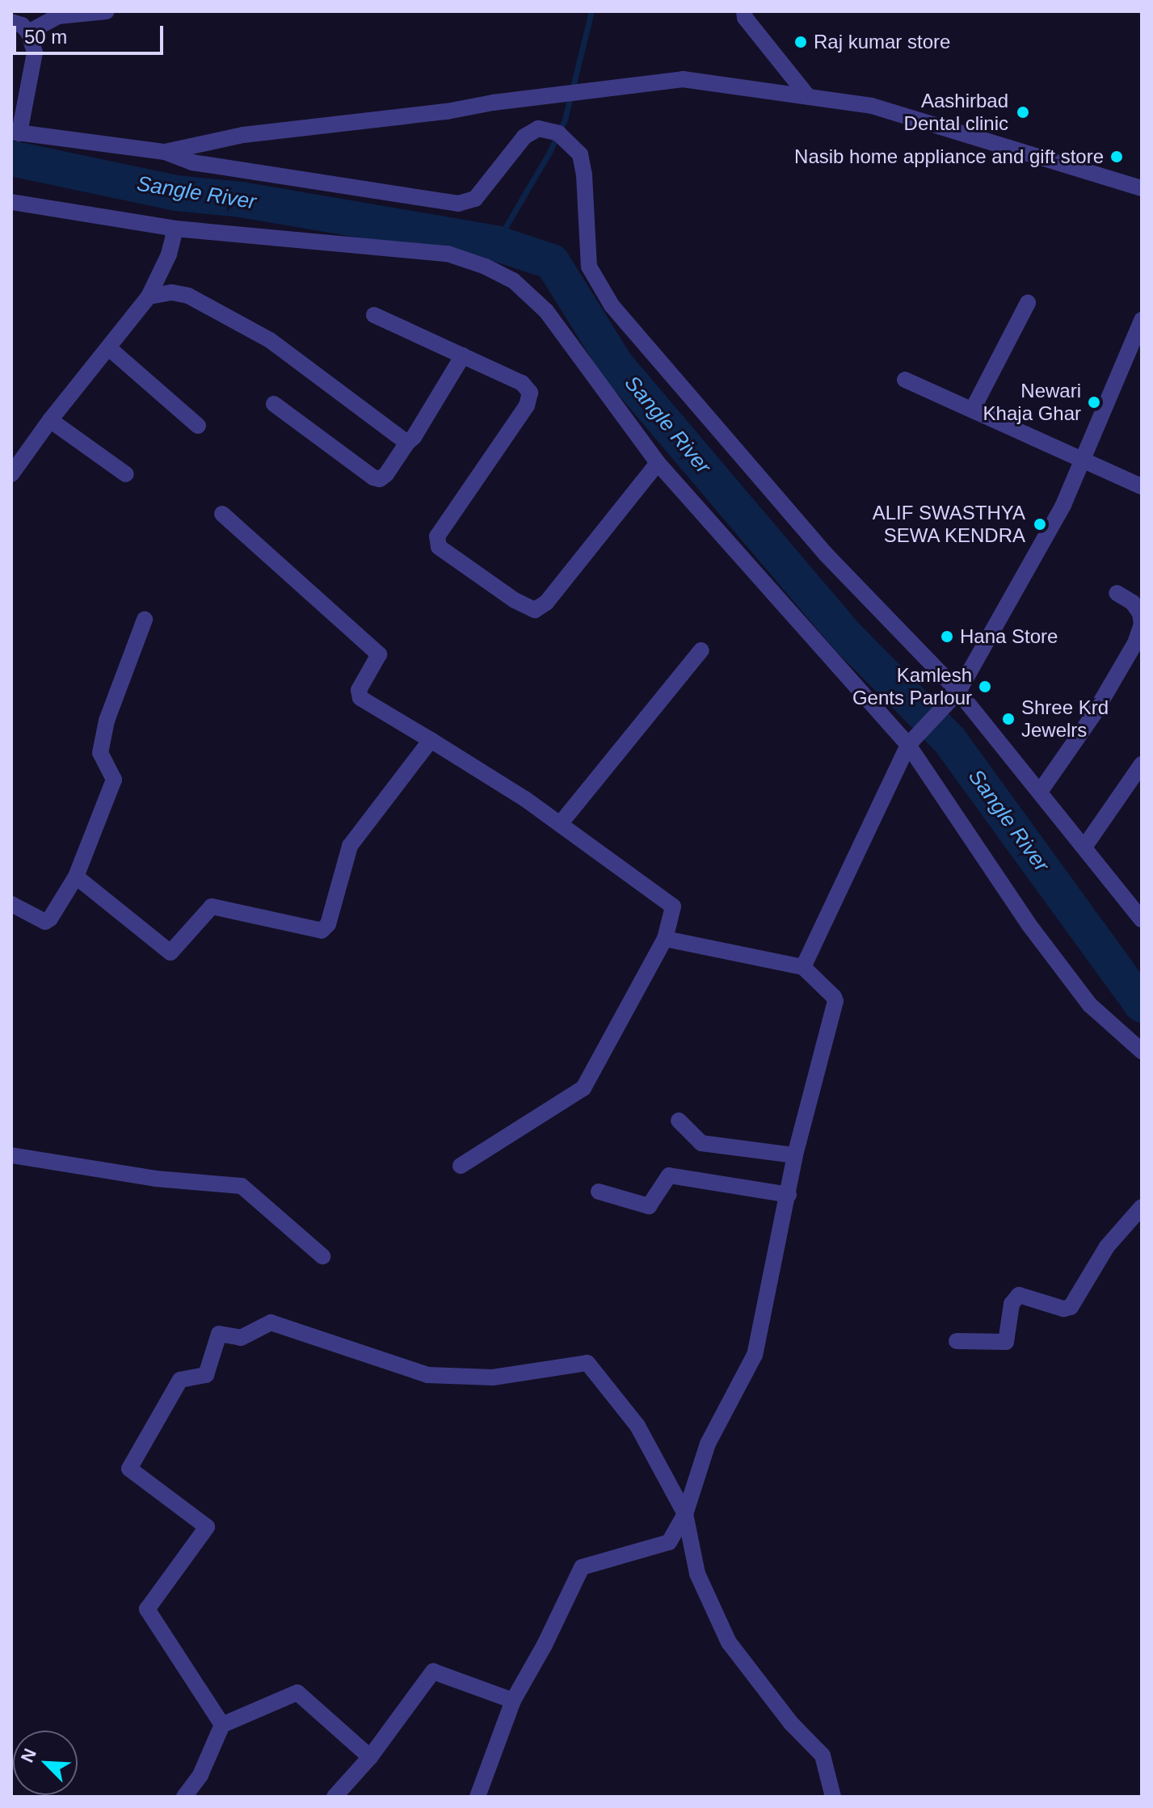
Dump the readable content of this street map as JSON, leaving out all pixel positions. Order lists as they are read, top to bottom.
{
  "water": ["Sangle River"],
  "places": [
    "Raj kumar store",
    "Aashirbad Dental clinic",
    "Nasib home appliance and gift store",
    "Newari Khaja Ghar",
    "ALIF SWASTHYA SEWA KENDRA",
    "Hana Store",
    "Kamlesh Gents Parlour",
    "Shree Krd Jewelrs"
  ],
  "scale_bar": "50 m",
  "north": "top left"
}
